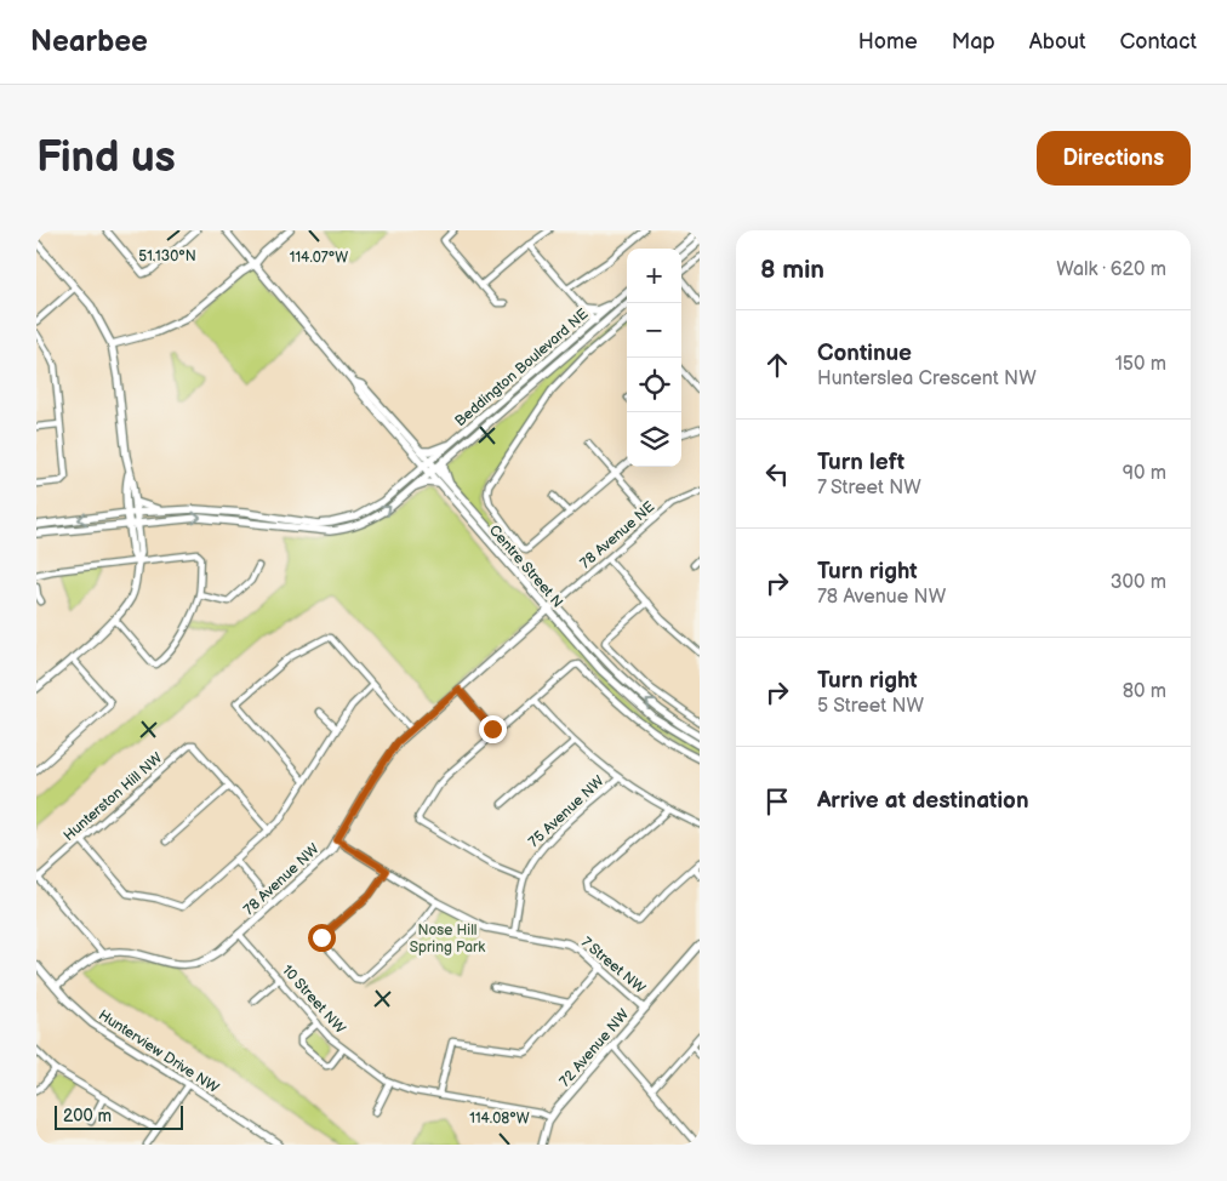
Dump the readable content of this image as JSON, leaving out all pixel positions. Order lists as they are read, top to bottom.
{
  "streets": {
    "street": [
      "Beddington Boulevard NE",
      "78 Avenue NE",
      "Centre Street N",
      "Hunterston Hill NW",
      "75 Avenue NW",
      "78 Avenue NW",
      "7 Street NW",
      "10 Street NW",
      "72 Avenue NW",
      "Hunterview Drive NW"
    ]
  },
  "crossings": [
    ["Beddington Boulevard NE", "Centre Street N"],
    ["78 Avenue NE", "Centre Street N"],
    ["78 Avenue NE", "78 Avenue NW"],
    ["Centre Street N", "78 Avenue NW"],
    ["Hunterston Hill NW", "78 Avenue NW"],
    ["75 Avenue NW", "7 Street NW"],
    ["78 Avenue NW", "7 Street NW"],
    ["78 Avenue NW", "10 Street NW"],
    ["78 Avenue NW", "Hunterview Drive NW"],
    ["7 Street NW", "72 Avenue NW"],
    ["10 Street NW", "72 Avenue NW"]
  ],
  "parks": ["Nose Hill Spring Park"],
  "scale_bar": "200 m",
  "page": {
    "header": "Nearbee",
    "nav": [
      "Home",
      "Map",
      "About",
      "Contact"
    ],
    "buttons": "Directions",
    "title": "Find us",
    "heading": ["8 min", "Walk · 620 m"],
    "map_buttons": ["+", "−"],
    "list": [
      ["Continue", "Hunterslea Crescent NW", "150 m"],
      ["Turn left", "7 Street NW", "90 m"],
      ["Turn right", "78 Avenue NW", "300 m"],
      ["Turn right", "5 Street NW", "80 m"],
      "Arrive at destination"
    ],
    "scale": "200 m"
  },
  "coordinates": ["51.130°N", "114.07°W", "114.08°W"]
}
